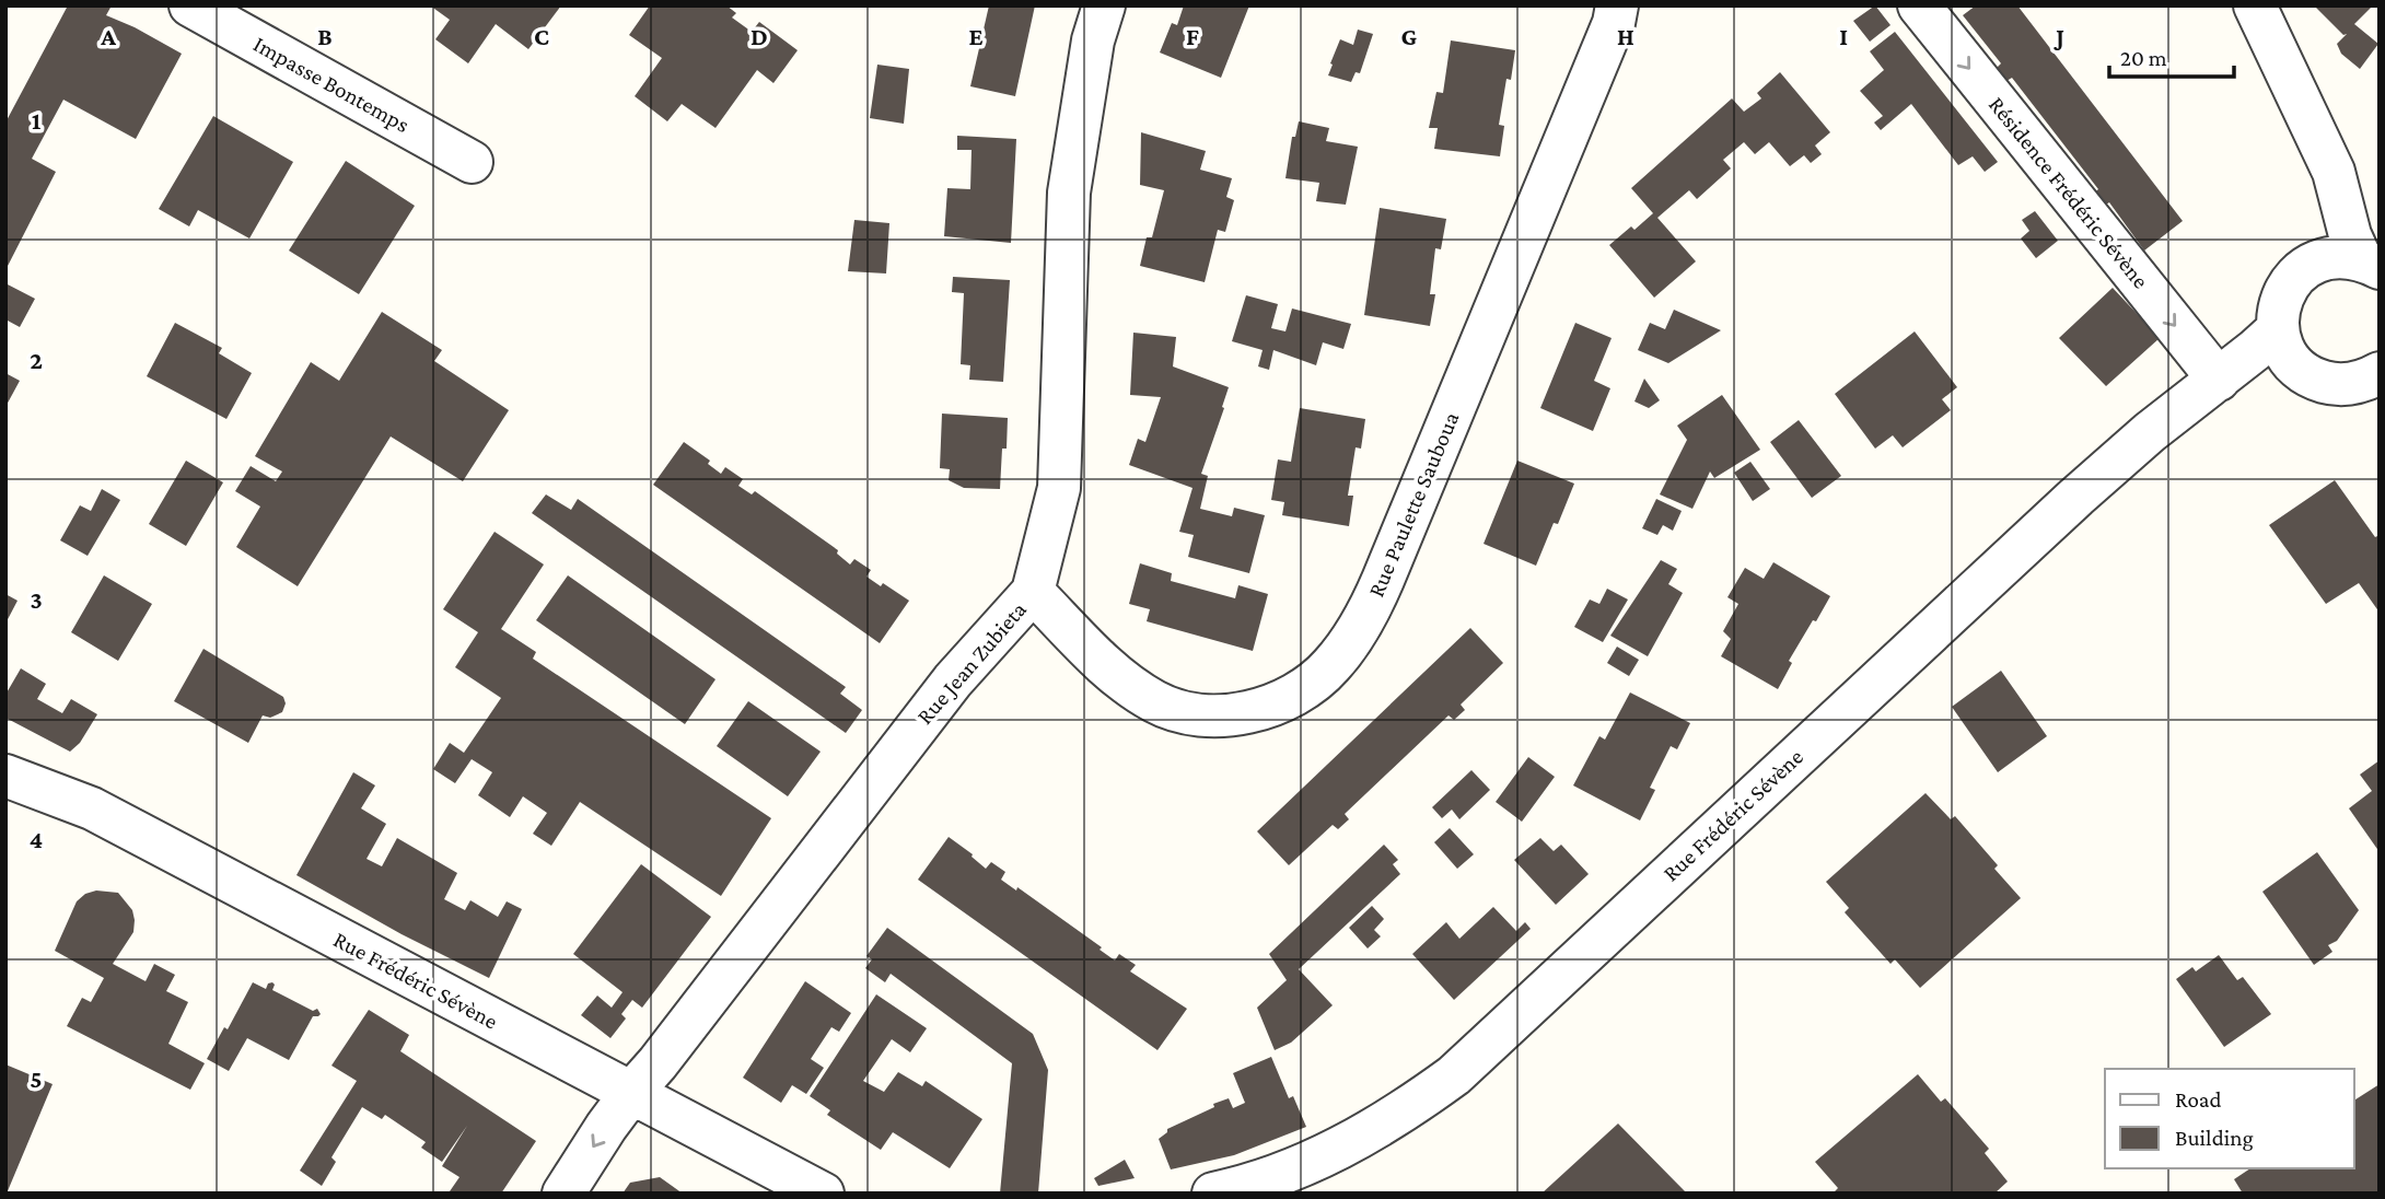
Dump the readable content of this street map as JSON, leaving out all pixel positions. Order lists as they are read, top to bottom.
{
  "streets": {
    "street": [
      "Impasse Bontemps",
      "Résidence Frédéric Sévène",
      "Rue Paulette Sauboua",
      "Rue Jean Zubieta",
      "Rue Frédéric Sévène"
    ]
  },
  "crossings": [
    ["Résidence Frédéric Sévène", "Rue Frédéric Sévène"],
    ["Rue Paulette Sauboua", "Rue Jean Zubieta"],
    ["Rue Jean Zubieta", "Rue Frédéric Sévène"]
  ],
  "legend": ["Road", "Building"],
  "scale_bar": "20 m",
  "grid": {
    "columns": [
      "A",
      "B",
      "C",
      "D",
      "E",
      "F",
      "G",
      "H",
      "I",
      "J"
    ],
    "rows": [
      "1",
      "2",
      "3",
      "4",
      "5"
    ]
  }
}
